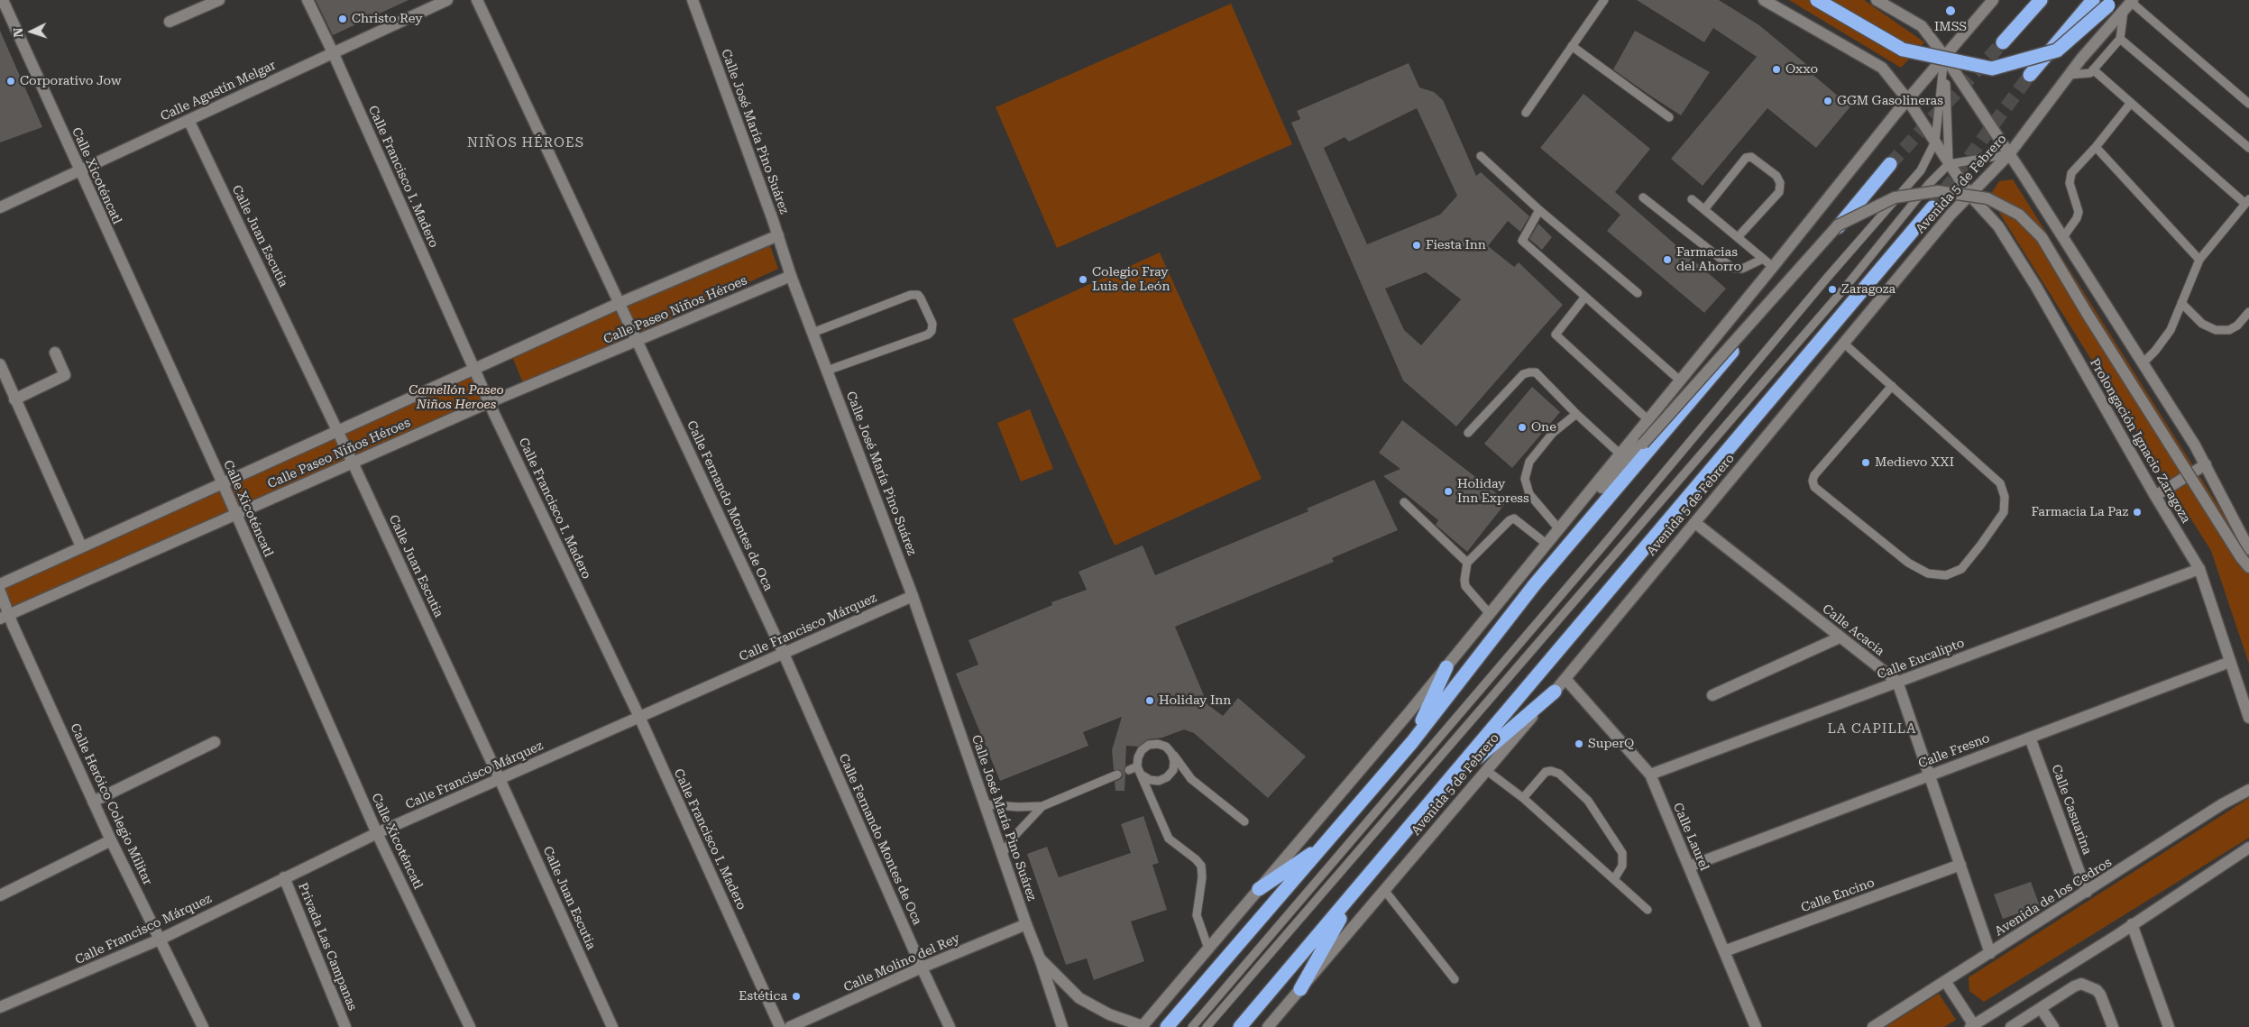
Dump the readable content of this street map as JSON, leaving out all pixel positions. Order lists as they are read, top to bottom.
{
  "streets": {
    "highway": ["Avenida 5 de Febrero"],
    "street": [
      "Calle Agustín Melgar",
      "Calle José María Pino Suárez",
      "Calle Xicoténcatl",
      "Calle Francisco I. Madero",
      "Calle Juan Escutia",
      "Calle Paseo Niños Héroes",
      "Prolongación Ignacio Zaragoza",
      "Calle Fernando Montes de Oca",
      "Calle Francisco Márquez",
      "Calle Acacia",
      "Calle Eucalipto",
      "Calle Fresno",
      "Calle Heróico Colegio Militar",
      "Calle Casuarina",
      "Calle Laurel",
      "Calle Encino",
      "Avenida de los Cedros",
      "Privada Las Campanas",
      "Calle Molino del Rey"
    ]
  },
  "crossings": [
    ["Calle Agustín Melgar", "Calle Xicoténcatl"],
    ["Calle Agustín Melgar", "Calle Francisco I. Madero"],
    ["Calle Agustín Melgar", "Calle Juan Escutia"],
    ["Calle José María Pino Suárez", "Calle Paseo Niños Héroes"],
    ["Calle José María Pino Suárez", "Calle Francisco Márquez"],
    ["Calle José María Pino Suárez", "Calle Molino del Rey"],
    ["Calle Xicoténcatl", "Calle Paseo Niños Héroes"],
    ["Calle Xicoténcatl", "Calle Francisco Márquez"],
    ["Calle Francisco I. Madero", "Calle Paseo Niños Héroes"],
    ["Calle Francisco I. Madero", "Calle Francisco Márquez"],
    ["Avenida 5 de Febrero", "Prolongación Ignacio Zaragoza"],
    ["Avenida 5 de Febrero", "Calle Acacia"],
    ["Avenida 5 de Febrero", "Calle Laurel"],
    ["Calle Juan Escutia", "Calle Paseo Niños Héroes"],
    ["Calle Juan Escutia", "Calle Francisco Márquez"],
    ["Calle Paseo Niños Héroes", "Calle Fernando Montes de Oca"],
    ["Calle Paseo Niños Héroes", "Calle Heróico Colegio Militar"],
    ["Prolongación Ignacio Zaragoza", "Calle Eucalipto"],
    ["Prolongación Ignacio Zaragoza", "Calle Fresno"],
    ["Calle Fernando Montes de Oca", "Calle Francisco Márquez"],
    ["Calle Fernando Montes de Oca", "Calle Molino del Rey"],
    ["Calle Francisco Márquez", "Calle Heróico Colegio Militar"],
    ["Calle Francisco Márquez", "Privada Las Campanas"],
    ["Calle Acacia", "Calle Eucalipto"],
    ["Calle Eucalipto", "Calle Laurel"],
    ["Calle Fresno", "Calle Casuarina"],
    ["Calle Fresno", "Calle Laurel"],
    ["Calle Casuarina", "Avenida de los Cedros"],
    ["Calle Laurel", "Calle Encino"]
  ],
  "districts": ["NIÑOS HÉROES", "LA CAPILLA"],
  "parks": ["Camellón Paseo Niños Heroes"],
  "places": [
    "IMSS",
    "Christo Rey",
    "Oxxo",
    "Corporativo Jow",
    "GGM Gasolineras",
    "Fiesta Inn",
    "Farmacias del Ahorro",
    "Colegio Fray Luis de León",
    "Zaragoza",
    "One",
    "Medievo XXI",
    "Holiday Inn Express",
    "Farmacia La Paz",
    "Holiday Inn",
    "SuperQ",
    "Estética"
  ],
  "north": "left"
}
